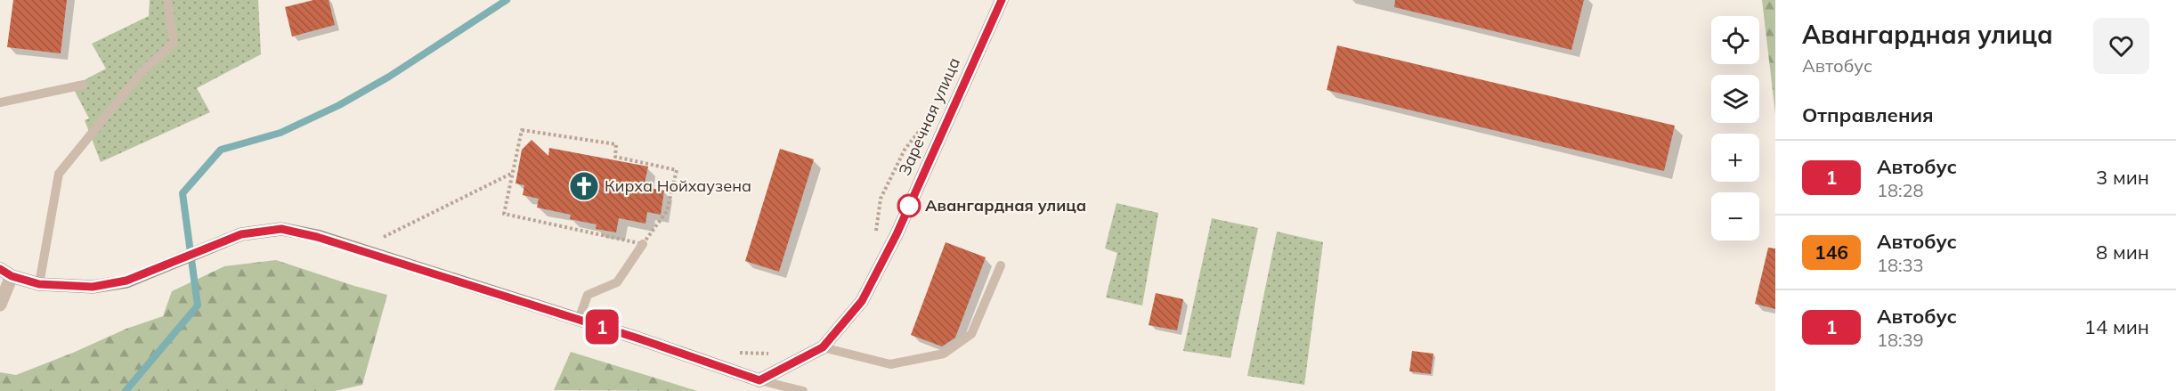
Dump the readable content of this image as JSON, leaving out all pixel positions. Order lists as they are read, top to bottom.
{
  "streets": {
    "main road": ["Заречная улица"]
  },
  "places": {
    "church": ["Кирха Нойхаузена"],
    "other": ["Авангардная улица"]
  },
  "lines": ["bus line 1"],
  "page": {
    "on_map": "1",
    "heading": [
      ["Авангардная улица", "Автобус"],
      "Отправления"
    ],
    "map_buttons": ["+", "−"],
    "list": [
      {
        "mark": "1",
        "name": "Автобус",
        "note": "18:28",
        "value": "3 мин"
      },
      {
        "mark": "146",
        "name": "Автобус",
        "note": "18:33",
        "value": "8 мин"
      },
      {
        "mark": "1",
        "name": "Автобус",
        "note": "18:39",
        "value": "14 мин"
      }
    ]
  }
}
